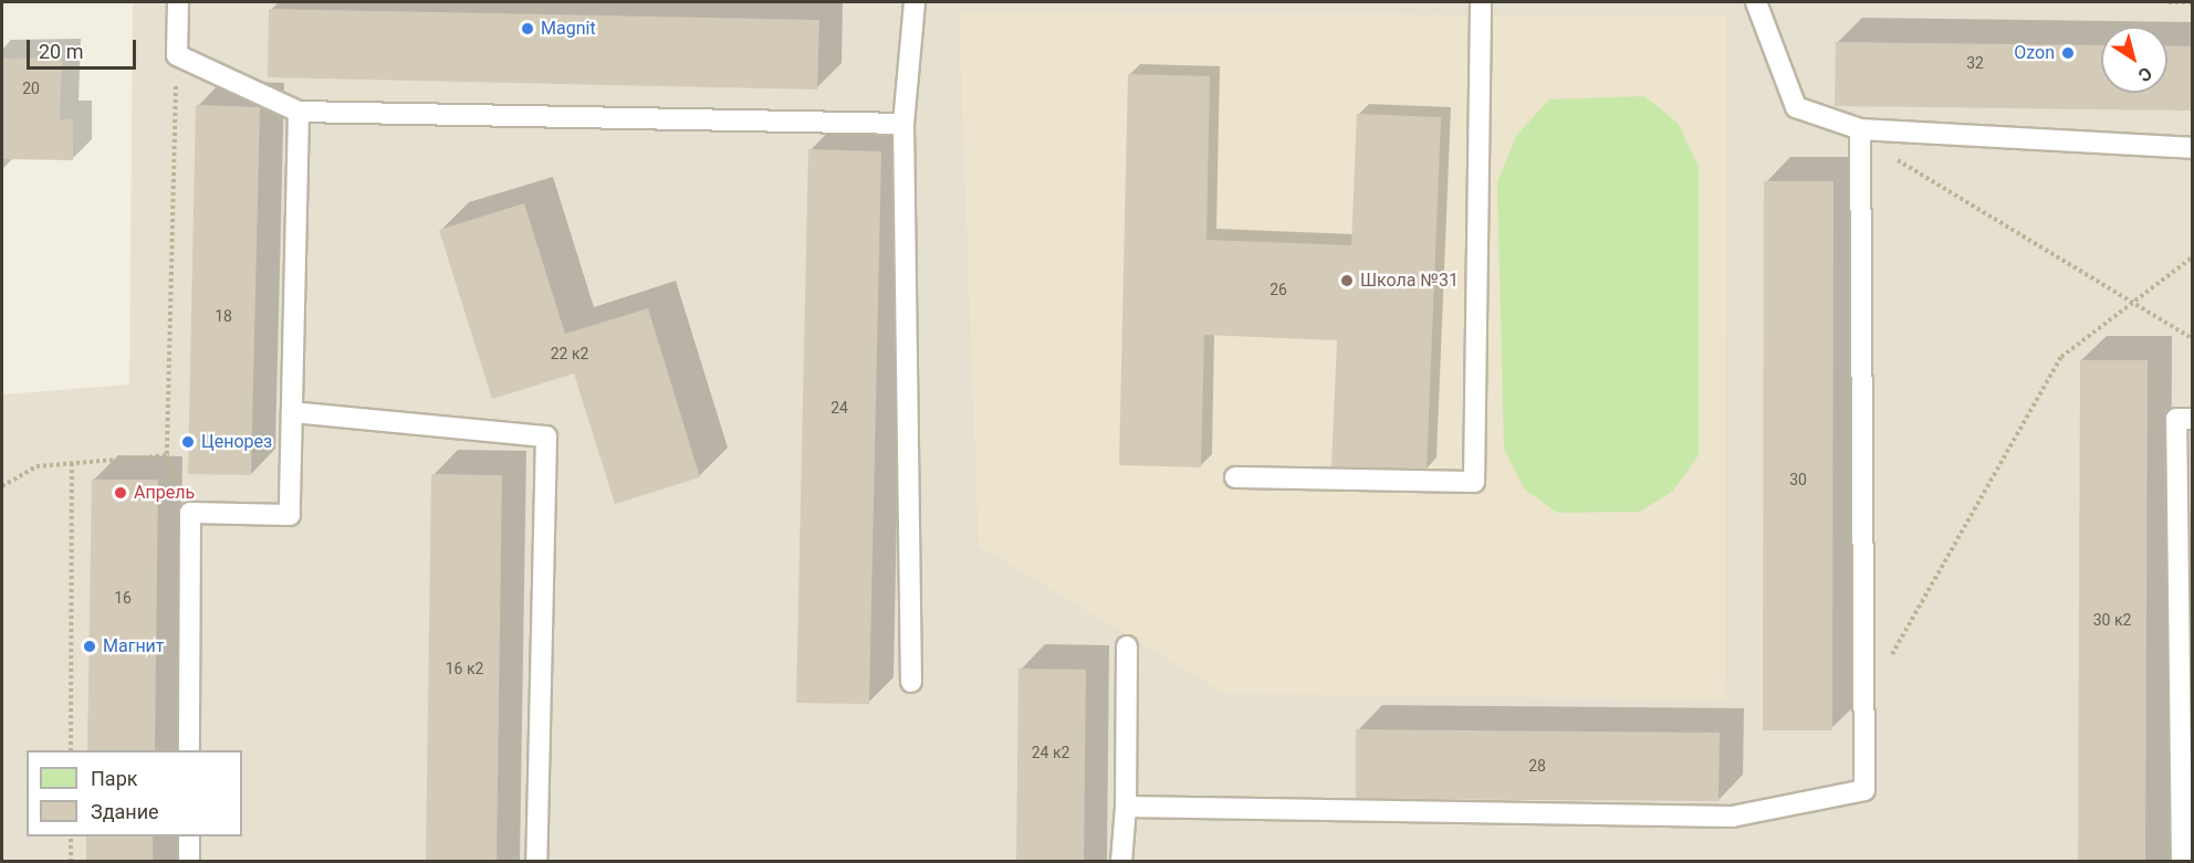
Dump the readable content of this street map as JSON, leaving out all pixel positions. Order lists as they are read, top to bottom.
{
  "places": [
    "Magnit",
    "Ozon",
    "Школа №31",
    "Ценорез",
    "Апрель",
    "Магнит"
  ],
  "house_numbers": [
    "32",
    "20",
    "26",
    "18",
    "22 к2",
    "24",
    "30",
    "16",
    "30 к2",
    "16 к2",
    "24 к2",
    "28"
  ],
  "legend": ["Парк", "Здание"],
  "scale_bar": "20 m",
  "north": "bottom right"
}
